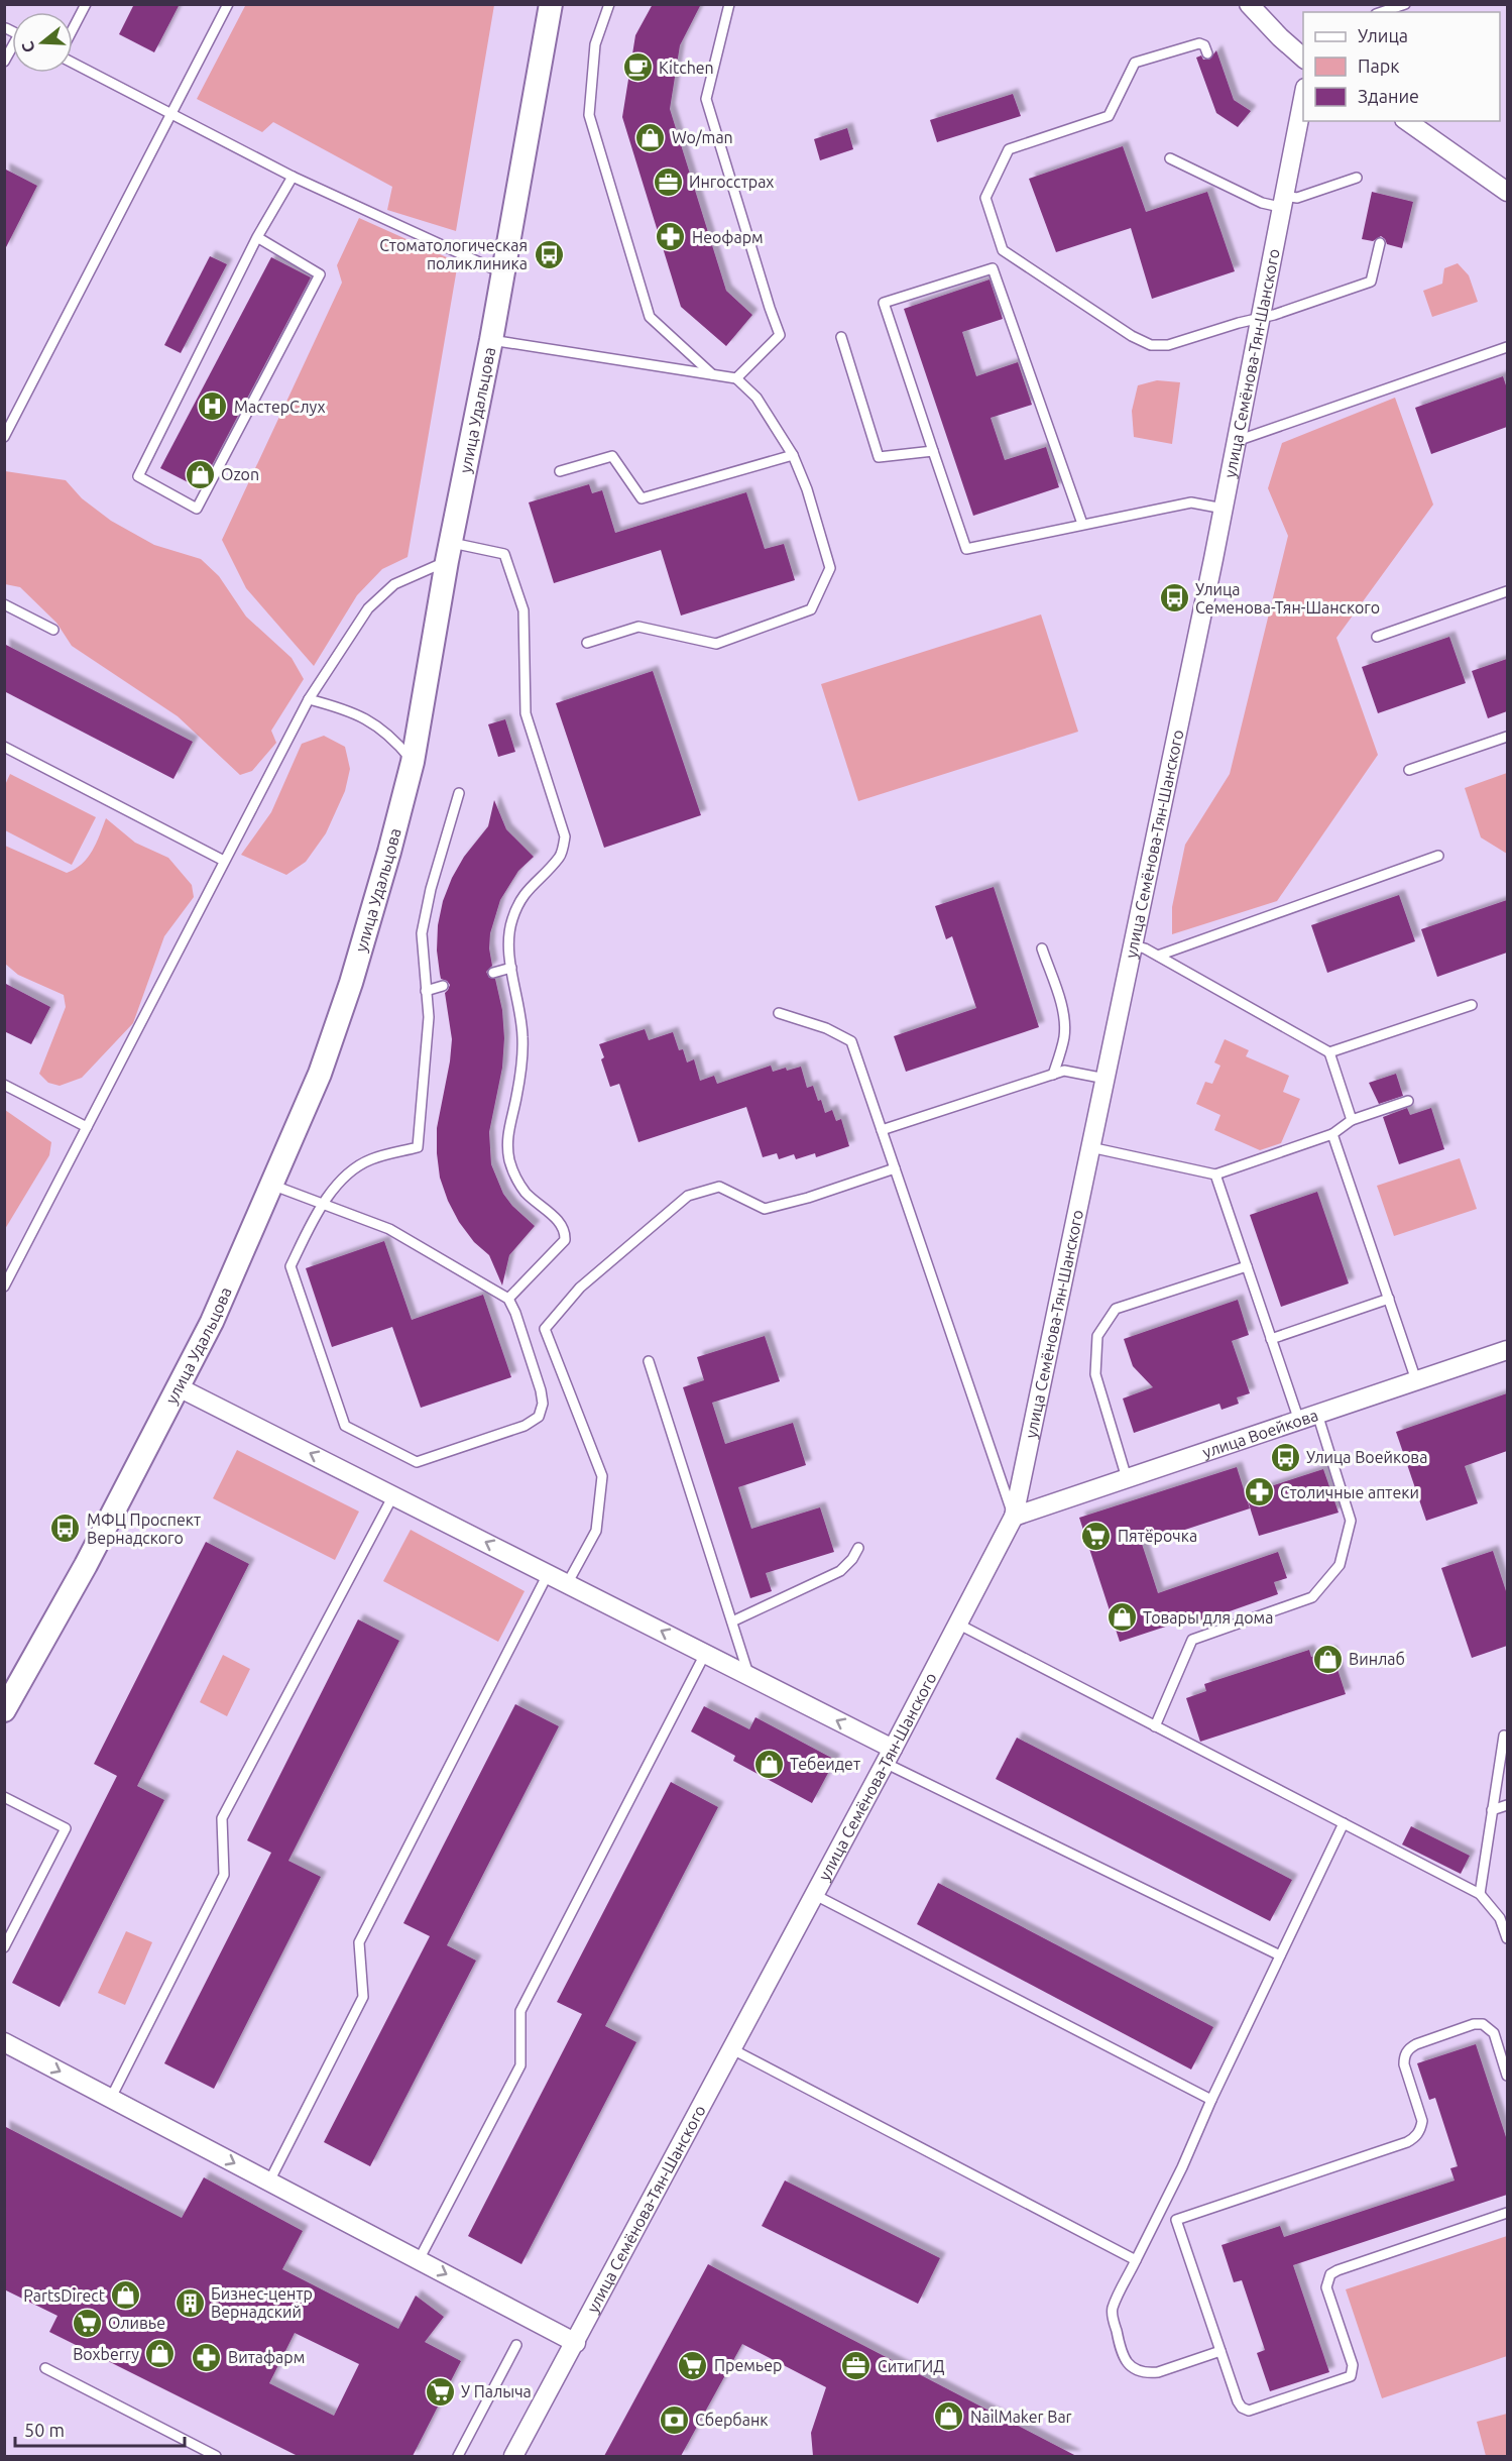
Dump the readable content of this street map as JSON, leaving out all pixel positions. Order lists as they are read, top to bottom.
{
  "streets": {
    "street": ["улица Семёнова-Тян-Шанского", "улица Удальцова", "улица Воейкова"]
  },
  "crossings": [
    ["улица Семёнова-Тян-Шанского", "улица Воейкова"]
  ],
  "places": {
    "cafe": ["Kitchen"],
    "shop": [
      "Wo/man",
      "Ozon",
      "Товары для дома",
      "Винлаб",
      "Тебеидет",
      "PartsDirect",
      "Boxberry",
      "NailMaker Bar"
    ],
    "office": ["Ингосстрах", "СитиГИД"],
    "pharmacy": ["Неофарм", "Столичные аптеки", "Витафарм"],
    "bus stop": [
      "Стоматологическая поликлиника",
      "Улица Семенова-Тян-Шанского",
      "Улица Воейкова",
      "МФЦ Проспект Вернадского"
    ],
    "hospital": ["МастерСлух"],
    "supermarket": [
      "Пятёрочка",
      "Оливье",
      "Премьер",
      "У Палыча"
    ],
    "building": ["Бизнес-центр Вернадский"],
    "bank": ["Сбербанк"]
  },
  "legend": ["Улица", "Парк", "Здание"],
  "scale_bar": "50 m",
  "north": "left"
}
